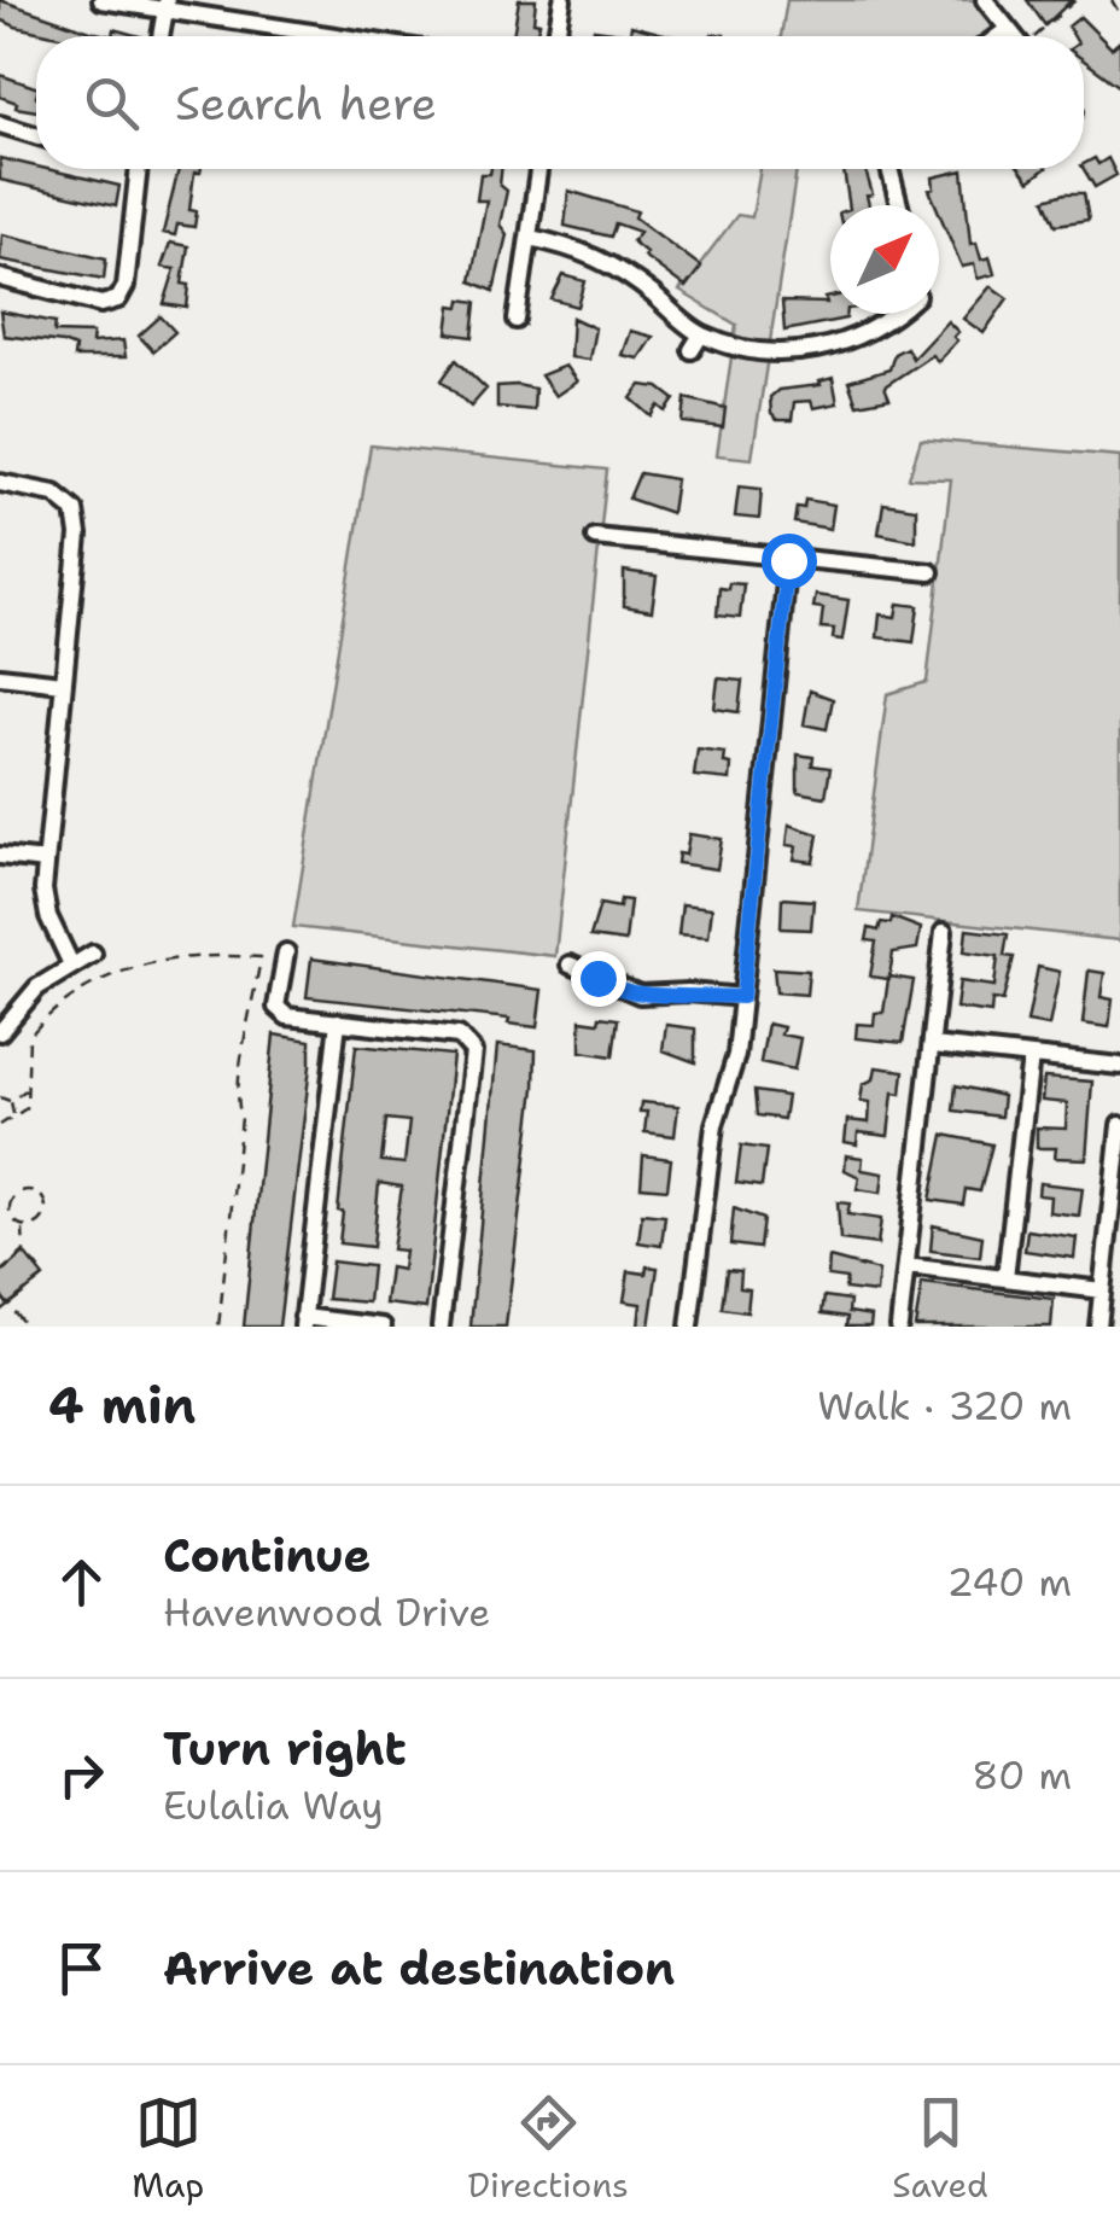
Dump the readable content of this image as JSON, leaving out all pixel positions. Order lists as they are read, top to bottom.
{
  "north": "top right",
  "page": {
    "search": "Search here",
    "heading": ["4 min", "Walk · 320 m"],
    "list": [
      ["Continue", "Havenwood Drive", "240 m"],
      ["Turn right", "Eulalia Way", "80 m"],
      "Arrive at destination"
    ],
    "nav": ["Map", "Directions", "Saved"]
  }
}
